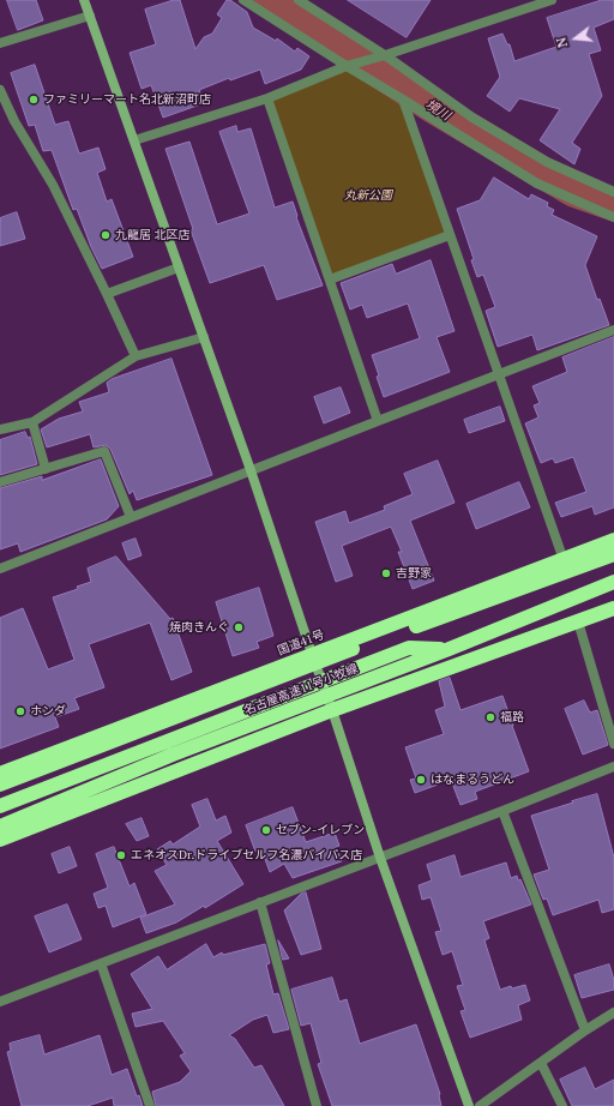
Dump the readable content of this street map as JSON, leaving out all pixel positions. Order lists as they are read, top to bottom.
{
  "streets": {
    "highway": ["国道41号", "名古屋高速11号小牧線"]
  },
  "water": ["境川"],
  "parks": ["丸新公園"],
  "places": [
    "ファミリーマート名北新沼町店",
    "九龍居 北区店",
    "吉野家",
    "焼肉きんぐ",
    "ホンダ",
    "福路",
    "はなまるうどん",
    "セブン-イレブン",
    "エネオスDr.ドライブセルフ名濃バイパス店"
  ],
  "north": "left"
}
